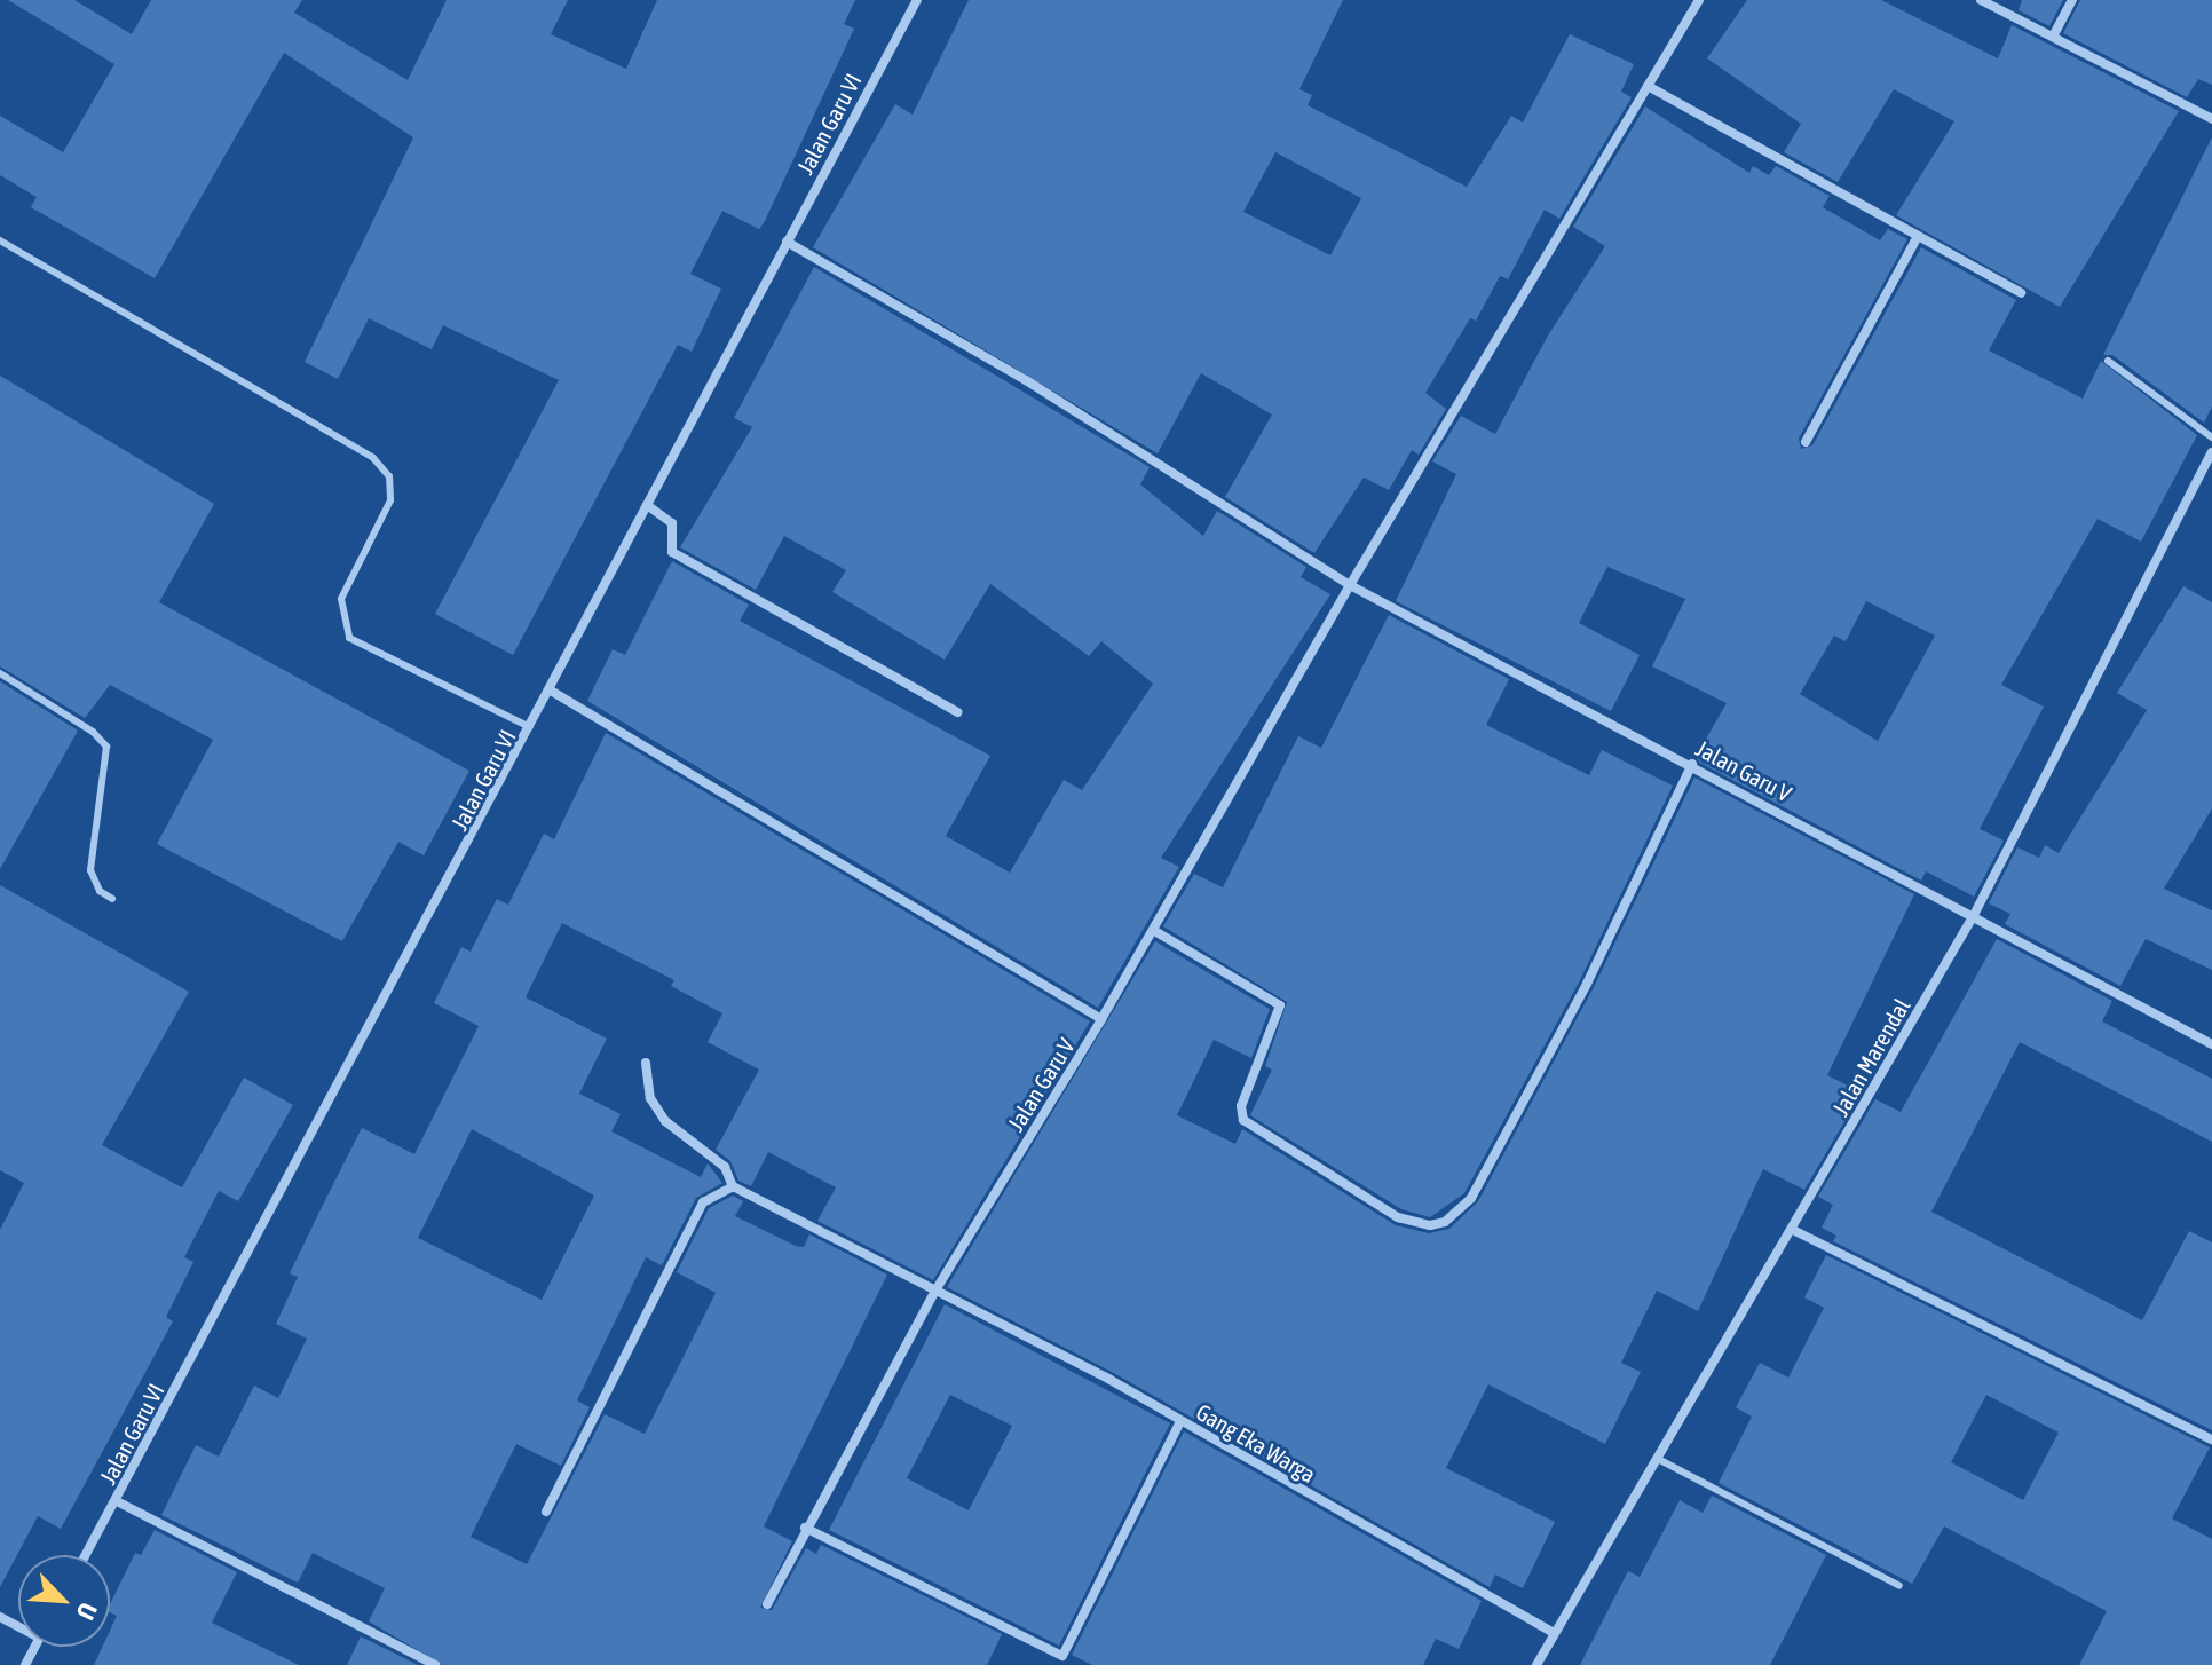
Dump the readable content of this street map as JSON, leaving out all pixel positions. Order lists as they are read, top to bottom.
{
  "streets": {
    "street": [
      "Jalan Garu VI",
      "Jalan Garu V",
      "Jalan Marendal",
      "Gang Eka Warga"
    ]
  },
  "crossings": [
    ["Jalan Garu V", "Jalan Marendal"],
    ["Jalan Garu V", "Gang Eka Warga"],
    ["Jalan Marendal", "Gang Eka Warga"]
  ],
  "north": "bottom right"
}
